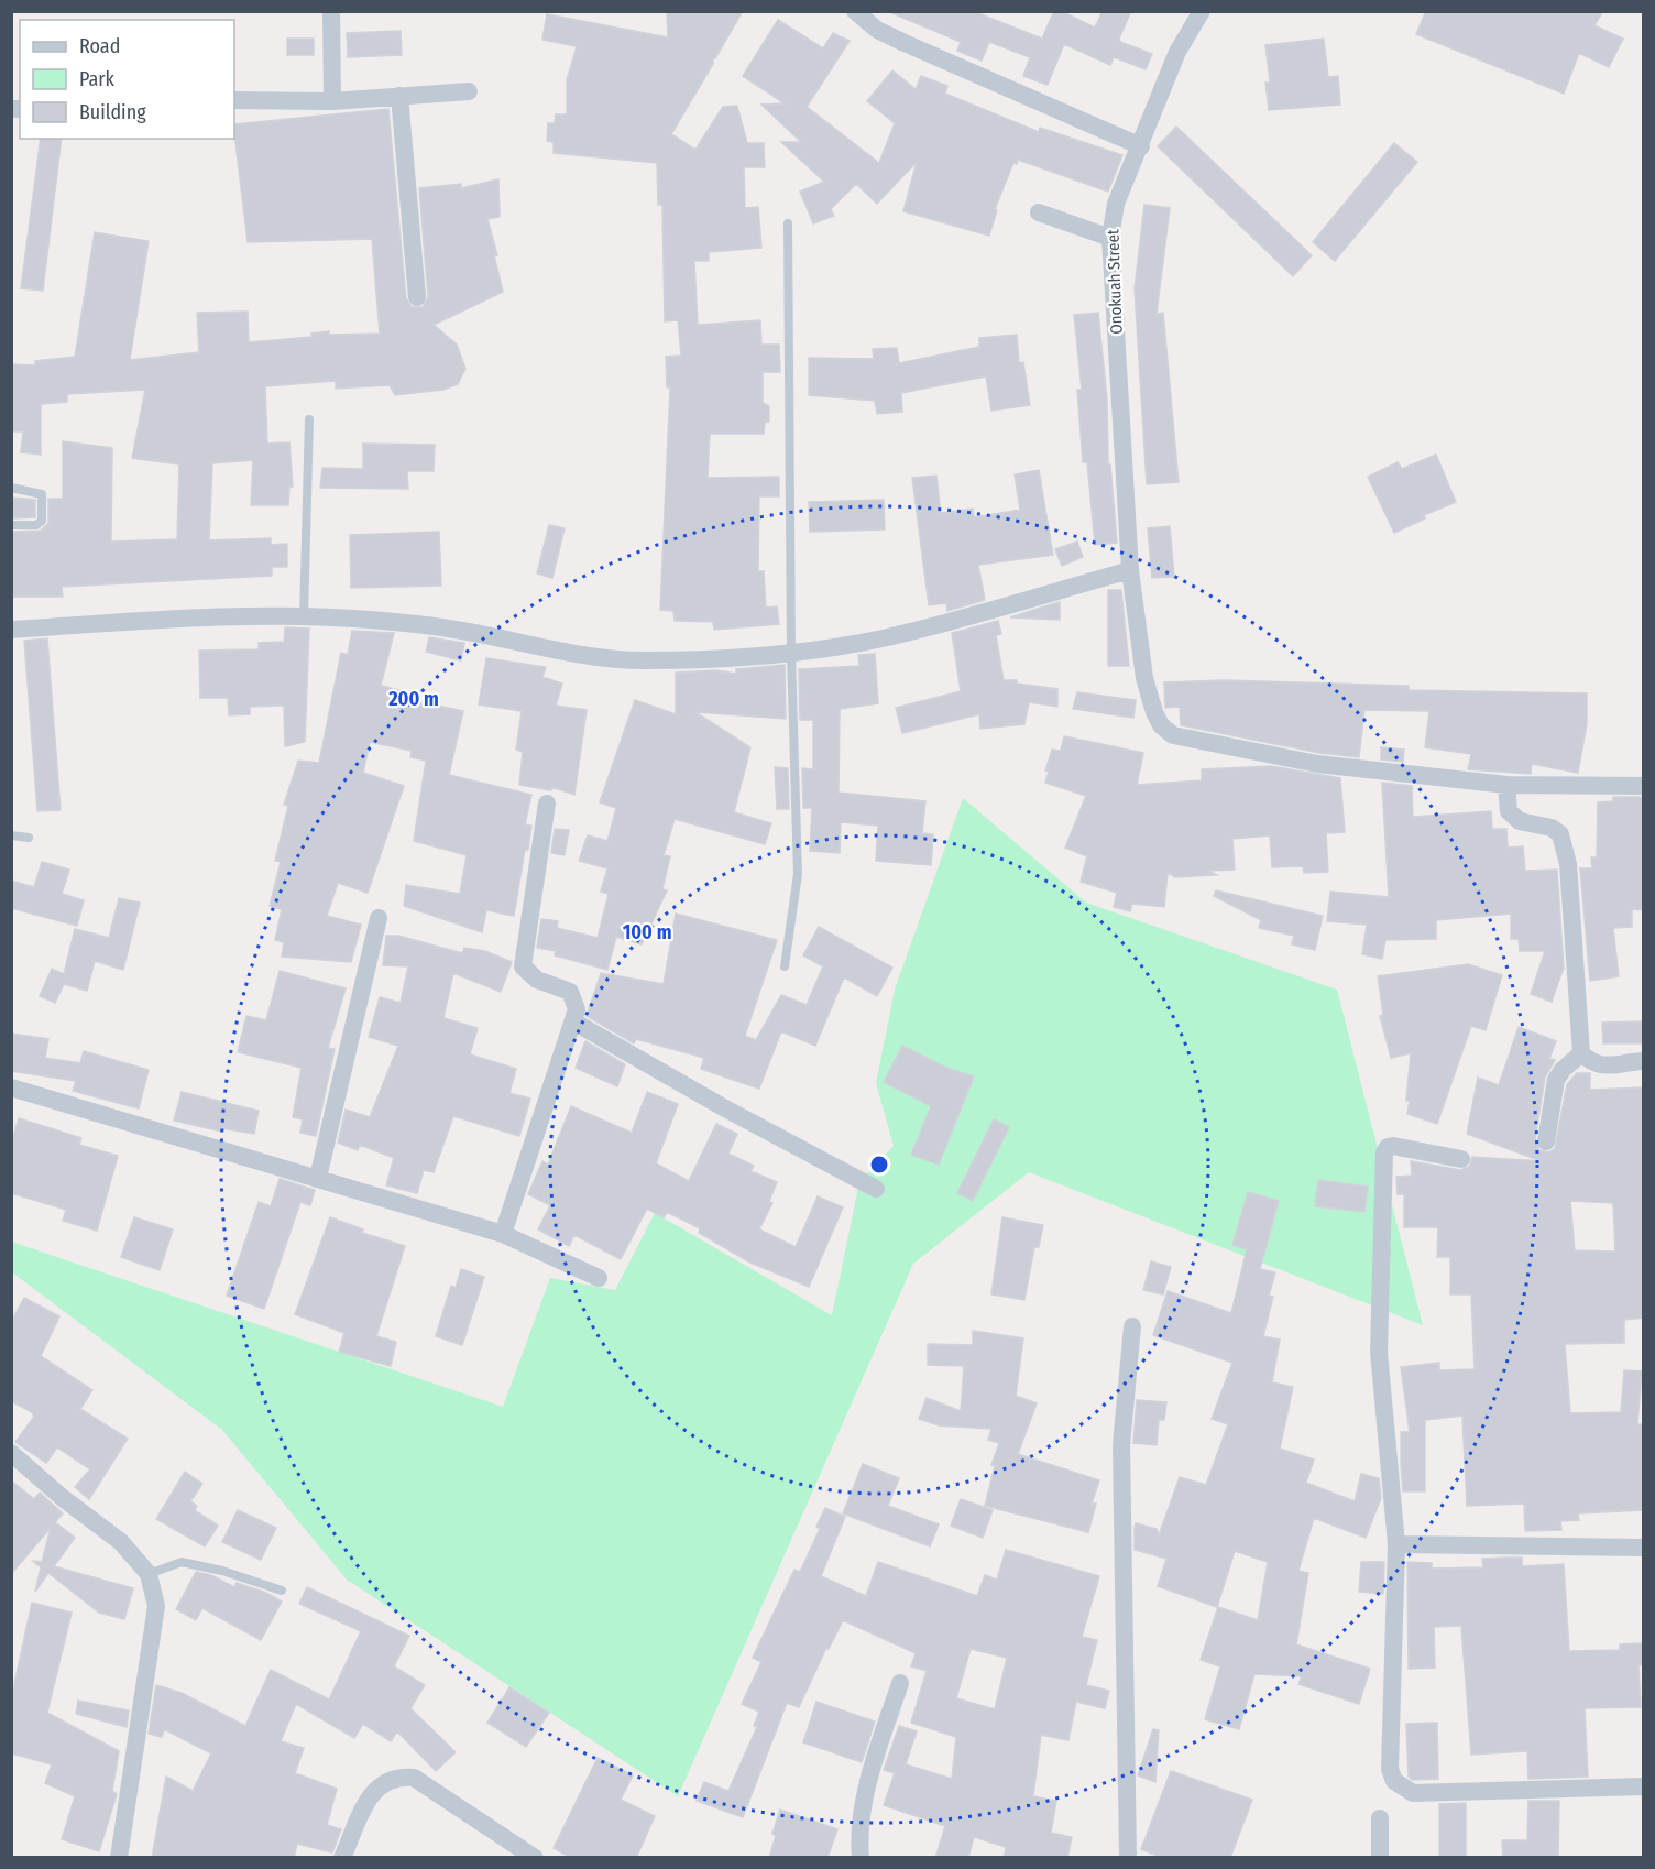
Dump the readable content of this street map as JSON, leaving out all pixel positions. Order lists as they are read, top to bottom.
{
  "streets": {
    "street": ["Onokuah Street"]
  },
  "legend": ["Road", "Park", "Building"],
  "rings": ["200 m", "100 m"]
}
